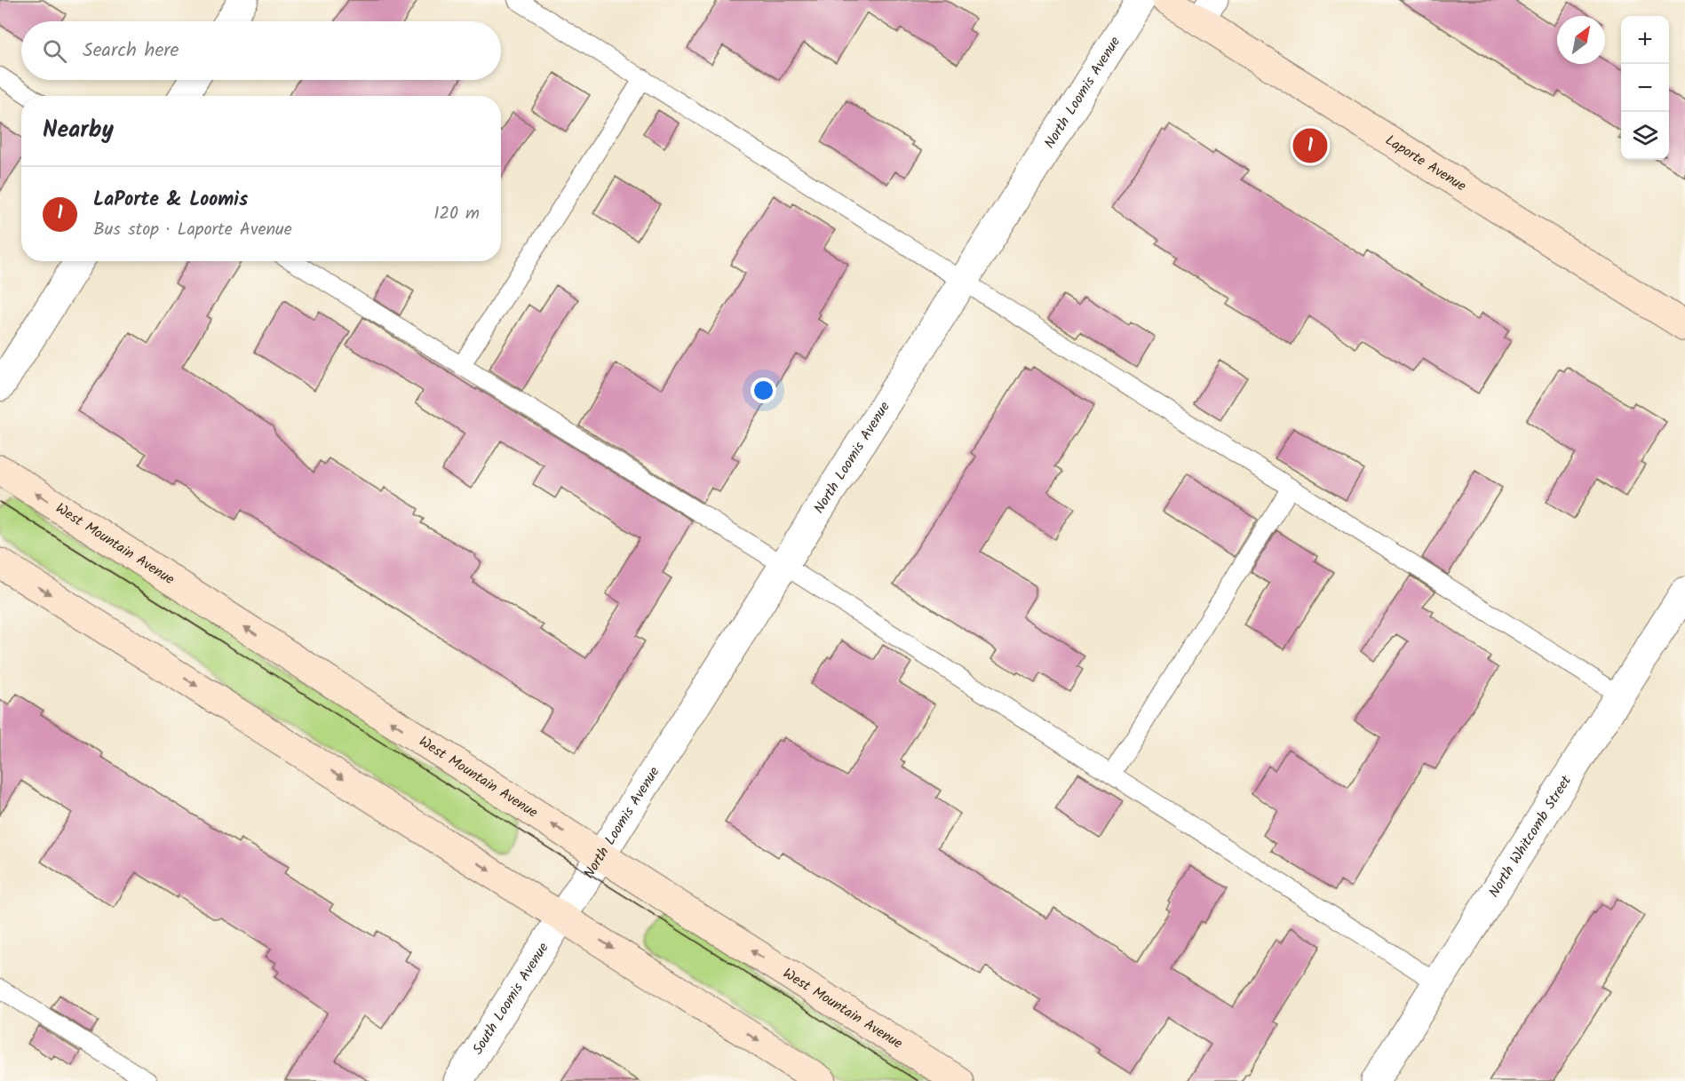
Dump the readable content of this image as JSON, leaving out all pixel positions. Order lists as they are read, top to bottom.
{
  "streets": {
    "street": [
      "North Loomis Avenue",
      "Laporte Avenue",
      "West Mountain Avenue",
      "North Whitcomb Street",
      "South Loomis Avenue"
    ]
  },
  "crossings": [
    ["North Loomis Avenue", "West Mountain Avenue"],
    ["North Loomis Avenue", "South Loomis Avenue"]
  ],
  "north": "top right",
  "page": {
    "map_buttons": ["+", "−"],
    "search": "Search here",
    "heading": "Nearby",
    "pins": "1",
    "list": [
      {
        "mark": "1",
        "name": "LaPorte & Loomis",
        "note": "Bus stop · Laporte Avenue",
        "value": "120 m"
      }
    ]
  }
}
